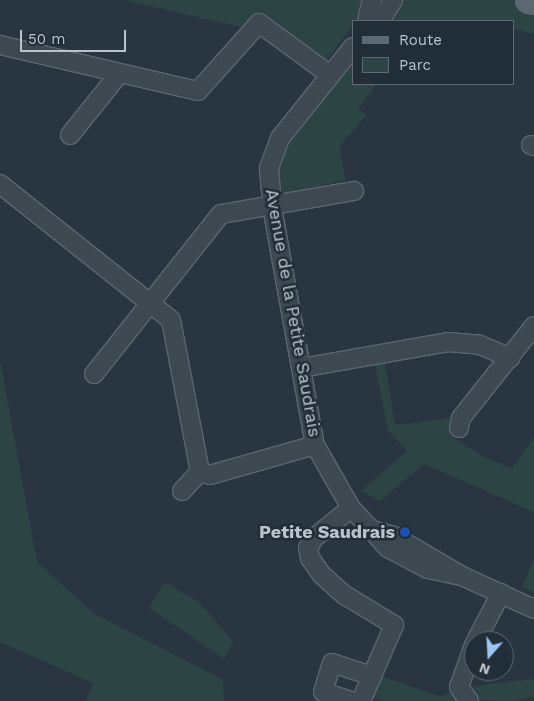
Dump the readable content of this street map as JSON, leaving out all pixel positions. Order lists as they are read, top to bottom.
{
  "streets": {
    "street": ["Avenue de la Petite Saudrais"]
  },
  "places": ["Petite Saudrais"],
  "legend": ["Route", "Parc"],
  "scale_bar": "50 m",
  "north": "bottom"
}
